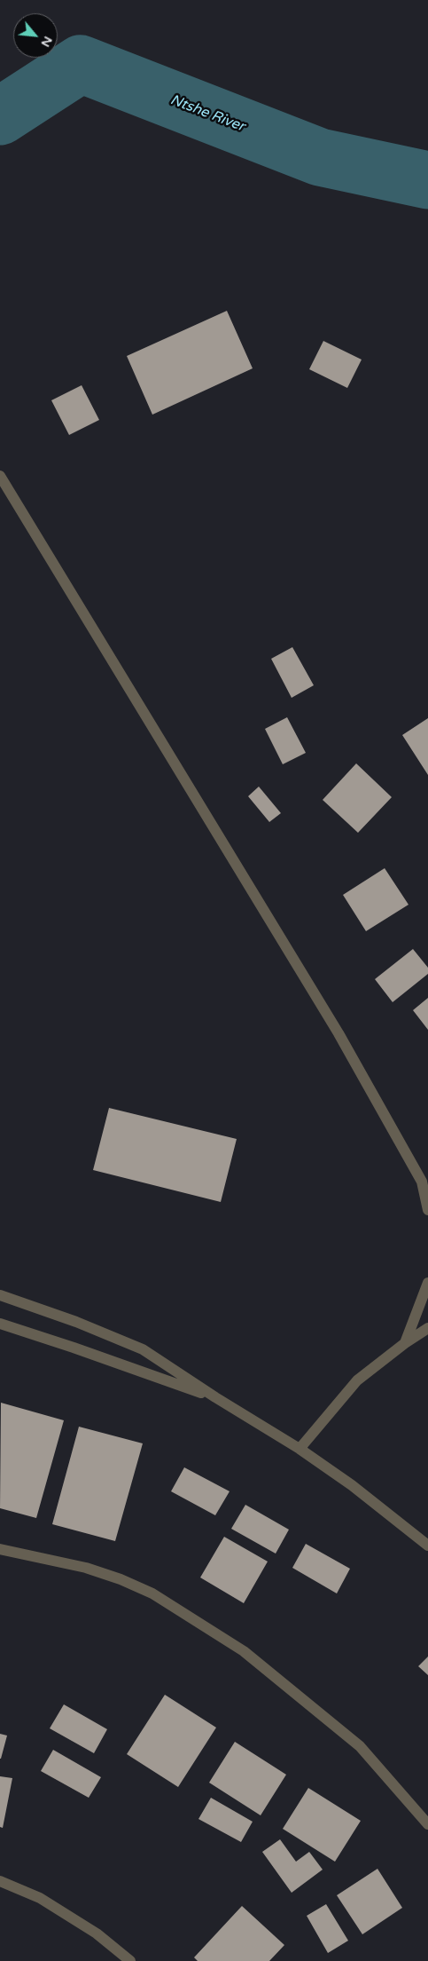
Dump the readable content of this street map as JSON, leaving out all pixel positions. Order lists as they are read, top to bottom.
{
  "water": ["Ntshe River"],
  "north": "bottom right"
}
